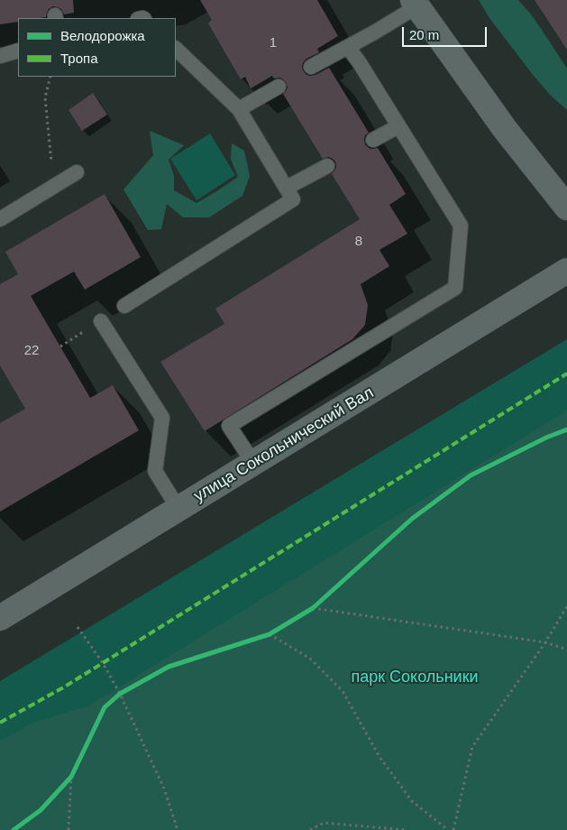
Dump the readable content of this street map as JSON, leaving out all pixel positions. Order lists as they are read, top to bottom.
{
  "streets": {
    "main road": ["улица Сокольнический Вал"]
  },
  "parks": ["парк Сокольники"],
  "house_numbers": ["1", "8", "22"],
  "legend": ["Велодорожка", "Тропа"],
  "scale_bar": "20 m"
}
